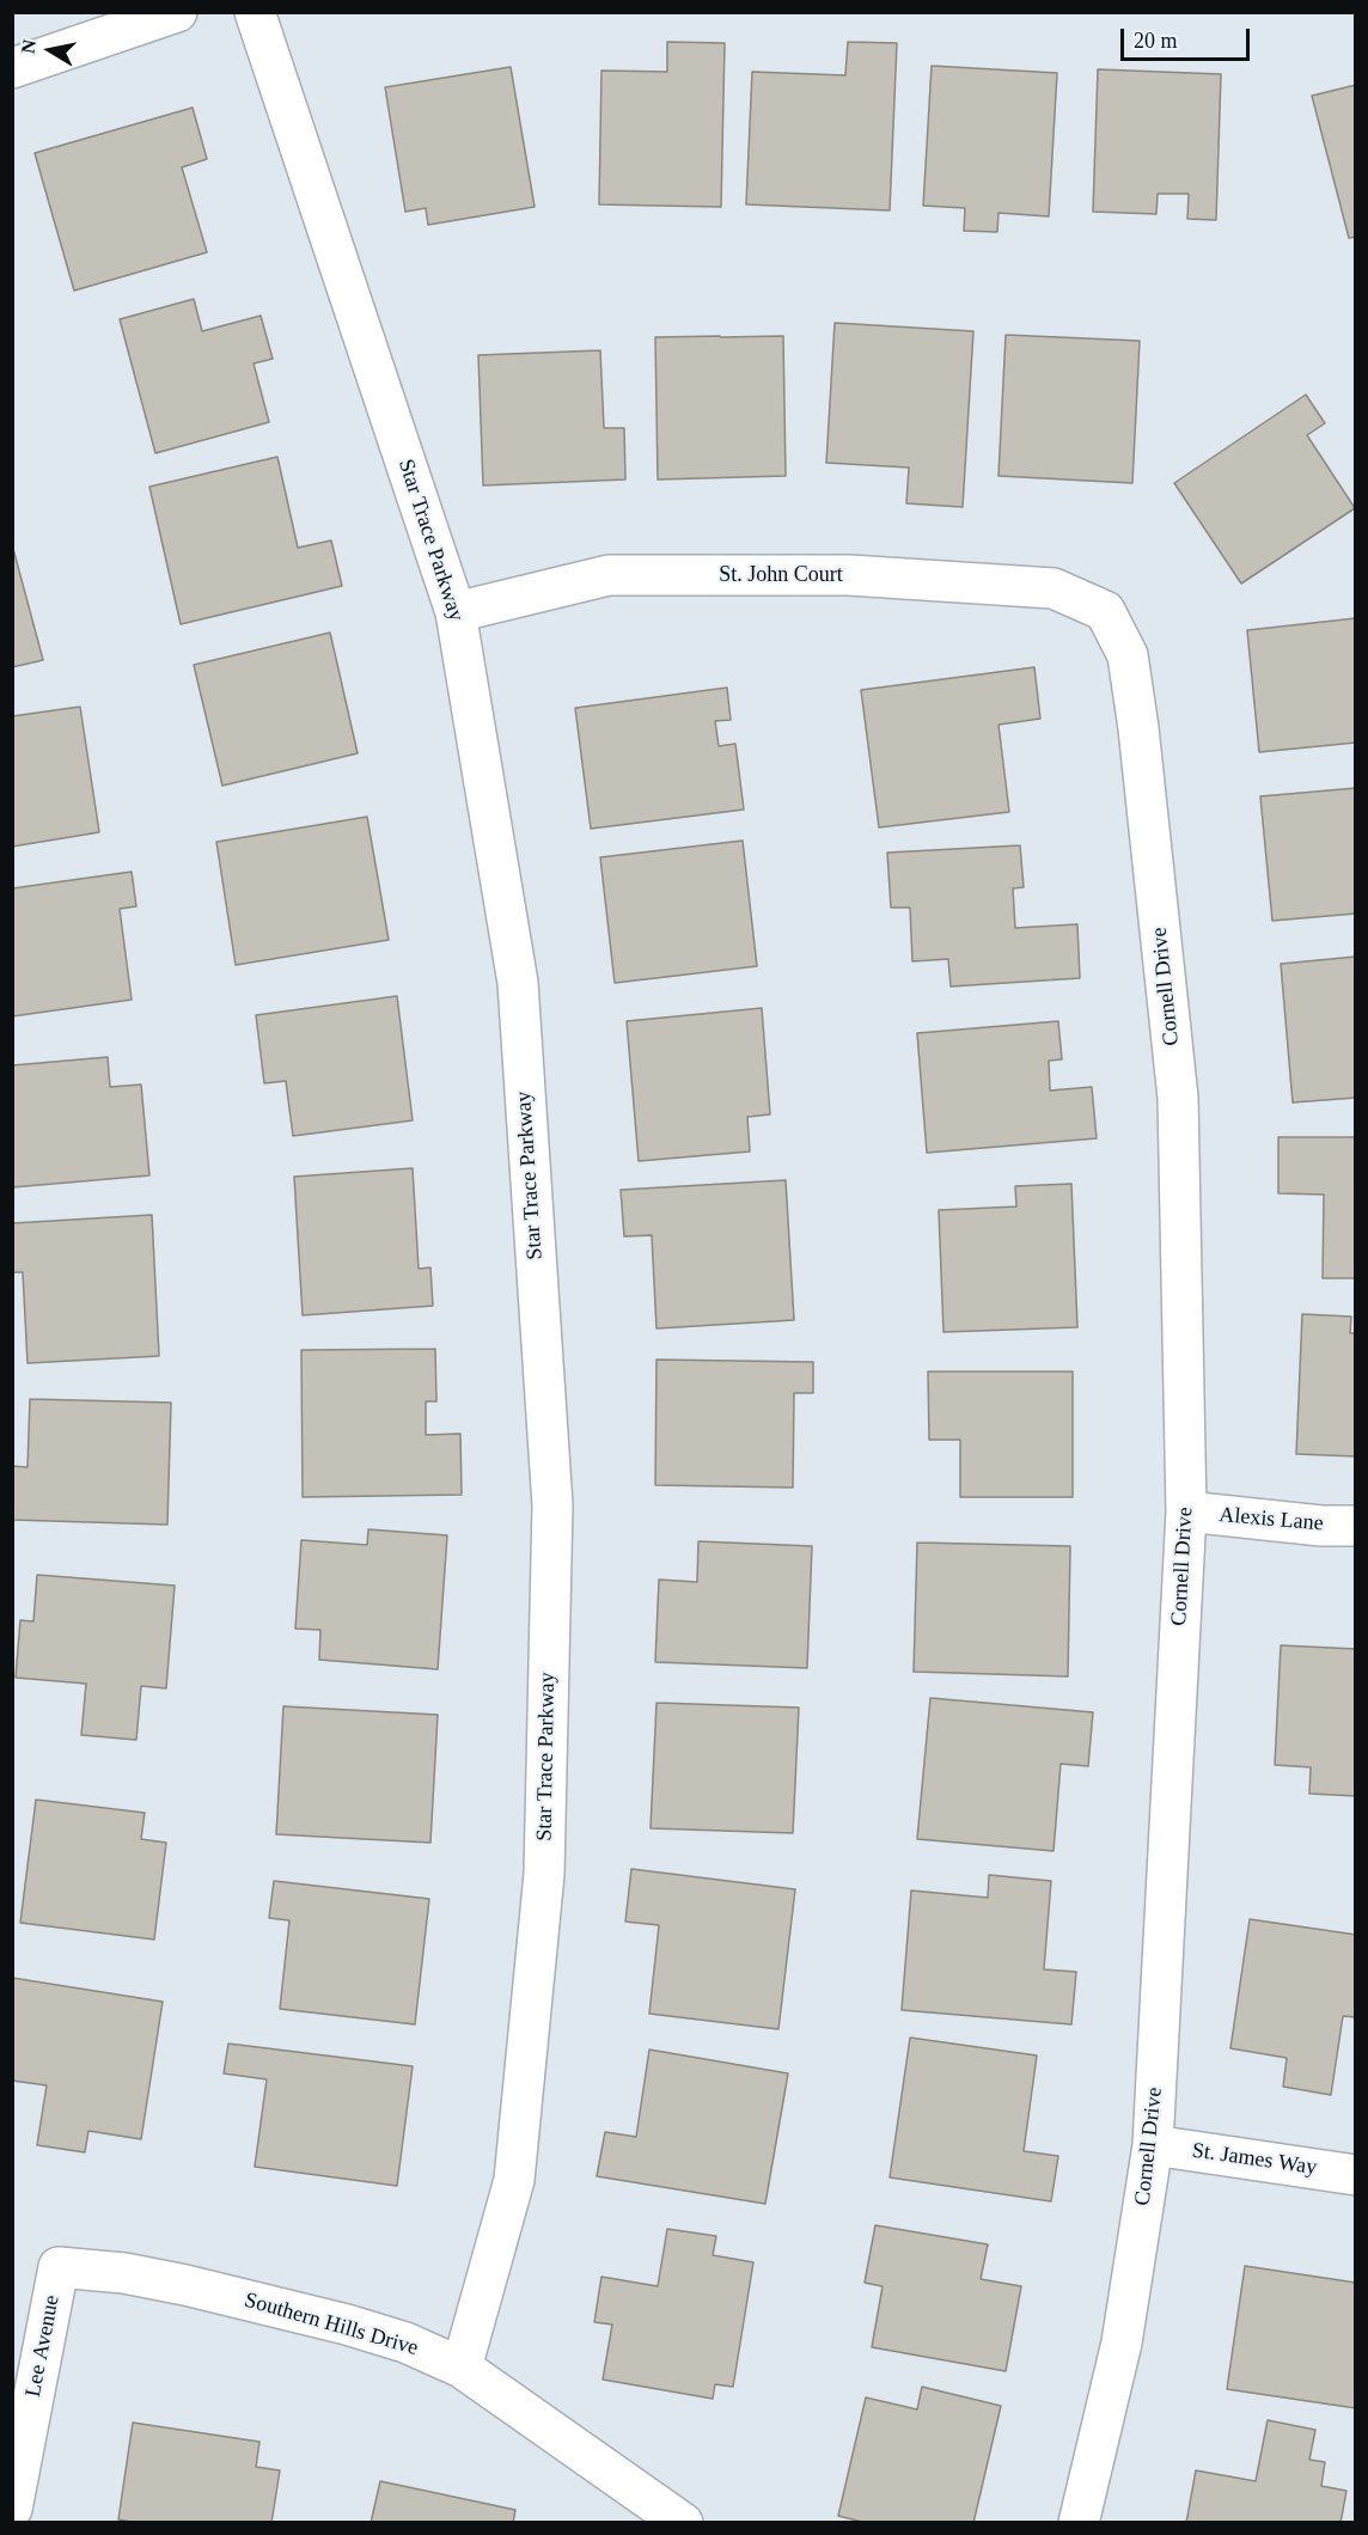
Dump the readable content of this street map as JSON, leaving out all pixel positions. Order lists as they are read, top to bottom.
{
  "streets": {
    "street": [
      "Star Trace Parkway",
      "St. John Court",
      "Cornell Drive",
      "Alexis Lane",
      "St. James Way",
      "Southern Hills Drive",
      "Lee Avenue"
    ]
  },
  "crossings": [
    ["Star Trace Parkway", "St. John Court"],
    ["Star Trace Parkway", "Southern Hills Drive"],
    ["St. John Court", "Cornell Drive"],
    ["Cornell Drive", "Alexis Lane"],
    ["Cornell Drive", "St. James Way"],
    ["Southern Hills Drive", "Lee Avenue"]
  ],
  "scale_bar": "20 m",
  "north": "left"
}
